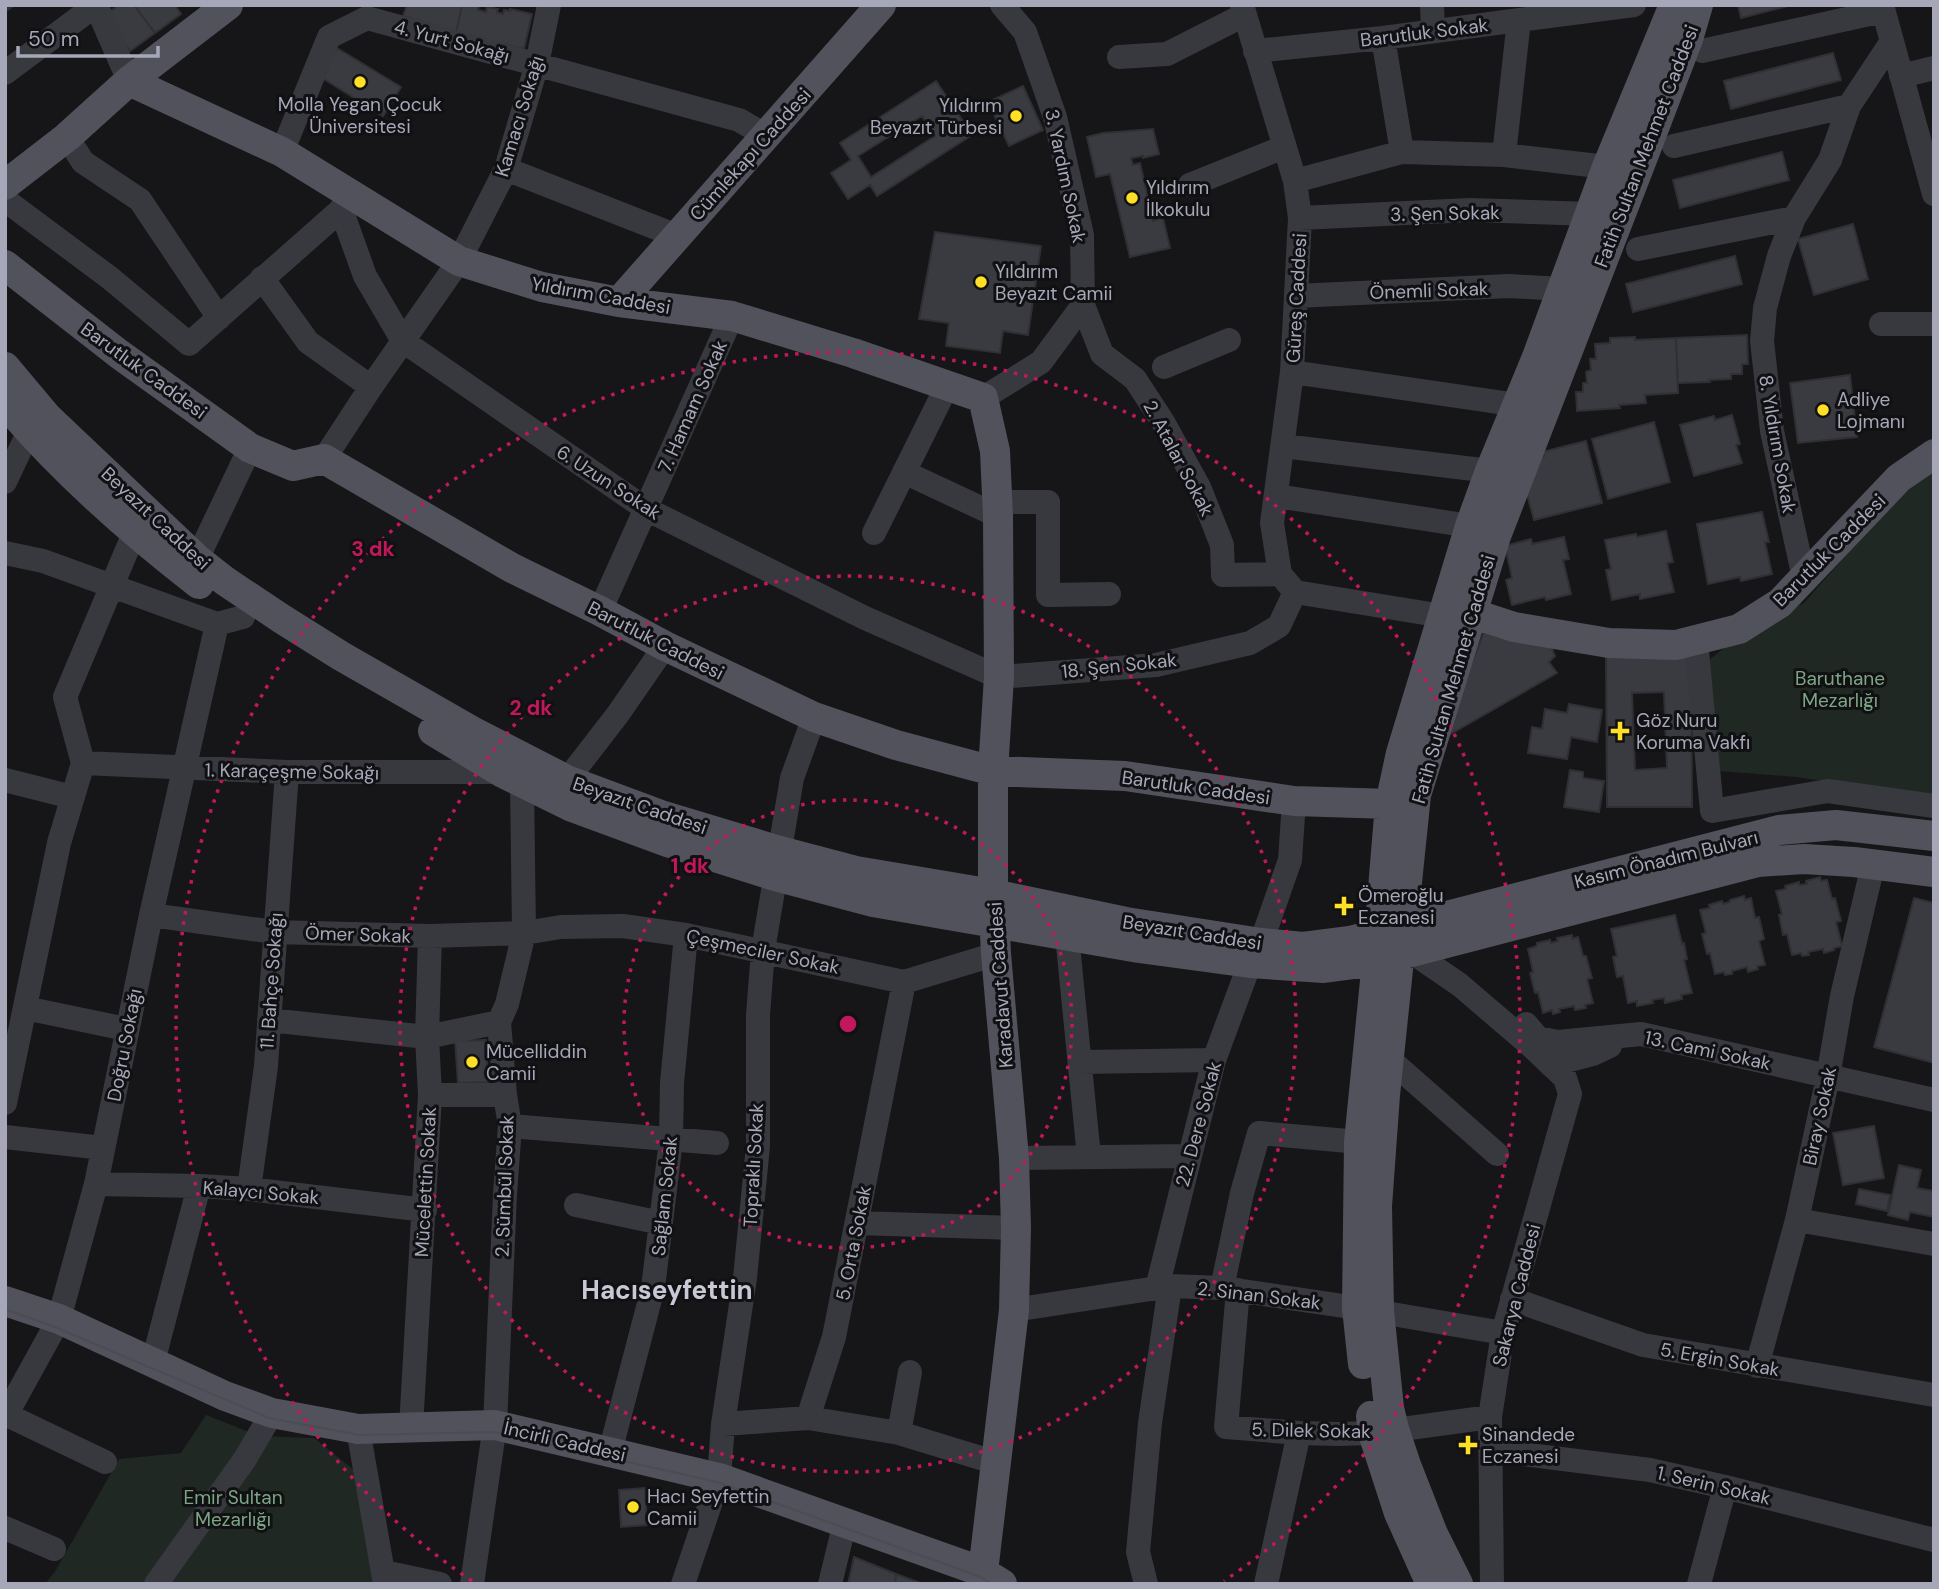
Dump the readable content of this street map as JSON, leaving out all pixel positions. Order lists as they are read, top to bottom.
{
  "streets": {
    "main road": [
      "Fatih Sultan Mehmet Caddesi",
      "Cümlekapı Caddesi",
      "Yıldırım Caddesi",
      "Barutluk Caddesi",
      "Beyazıt Caddesi",
      "Kasım Önadım Bulvarı",
      "Karadavut Caddesi",
      "İncirli Caddesi"
    ],
    "street": [
      "Barutluk Sokak",
      "4. Yurt Sokağı",
      "Kamacı Sokağı",
      "3. Yardım Sokak",
      "3. Şen Sokak",
      "Önemli Sokak",
      "Güreş Caddesi",
      "7. Hamam Sokak",
      "8. Yıldırım Sokak",
      "2. Atalar Sokak",
      "6. Uzun Sokak",
      "18. Şen Sokak",
      "1. Karaçeşme Sokağı",
      "Ömer Sokak",
      "Çeşmeciler Sokak",
      "11. Bahçe Sokağı",
      "Doğru Sokağı",
      "13. Cami Sokak",
      "Biray Sokak",
      "22. Dere Sokak",
      "Topraklı Sokak",
      "Mücelettin Sokak",
      "2. Sümbül Sokak",
      "Kalaycı Sokak",
      "Sağlam Sokak",
      "5. Orta Sokak",
      "2. Sinan Sokak",
      "Sakarya Caddesi",
      "5. Ergin Sokak",
      "5. Dilek Sokak",
      "1. Serin Sokak"
    ]
  },
  "crossings": [
    ["Barutluk Sokak", "Güreş Caddesi"],
    ["4. Yurt Sokağı", "Kamacı Sokağı"],
    ["4. Yurt Sokağı", "Cümlekapı Caddesi"],
    ["4. Yurt Sokağı", "Yıldırım Caddesi"],
    ["Kamacı Sokağı", "Yıldırım Caddesi"],
    ["Kamacı Sokağı", "Barutluk Caddesi"],
    ["Kamacı Sokağı", "6. Uzun Sokak"],
    ["Fatih Sultan Mehmet Caddesi", "3. Şen Sokak"],
    ["Fatih Sultan Mehmet Caddesi", "Önemli Sokak"],
    ["Fatih Sultan Mehmet Caddesi", "Barutluk Caddesi"],
    ["Fatih Sultan Mehmet Caddesi", "Beyazıt Caddesi"],
    ["Fatih Sultan Mehmet Caddesi", "Kasım Önadım Bulvarı"],
    ["Fatih Sultan Mehmet Caddesi", "2. Sinan Sokak"],
    ["Fatih Sultan Mehmet Caddesi", "5. Dilek Sokak"],
    ["Cümlekapı Caddesi", "Yıldırım Caddesi"],
    ["3. Yardım Sokak", "2. Atalar Sokak"],
    ["3. Şen Sokak", "Güreş Caddesi"],
    ["Önemli Sokak", "Güreş Caddesi"],
    ["Yıldırım Caddesi", "7. Hamam Sokak"],
    ["Yıldırım Caddesi", "6. Uzun Sokak"],
    ["Yıldırım Caddesi", "Karadavut Caddesi"],
    ["Güreş Caddesi", "2. Atalar Sokak"],
    ["Güreş Caddesi", "18. Şen Sokak"],
    ["Barutluk Caddesi", "7. Hamam Sokak"],
    ["Barutluk Caddesi", "8. Yıldırım Sokak"],
    ["Barutluk Caddesi", "Karadavut Caddesi"],
    ["Barutluk Caddesi", "22. Dere Sokak"],
    ["Barutluk Caddesi", "Topraklı Sokak"],
    ["7. Hamam Sokak", "6. Uzun Sokak"],
    ["2. Atalar Sokak", "18. Şen Sokak"],
    ["6. Uzun Sokak", "18. Şen Sokak"],
    ["6. Uzun Sokak", "Karadavut Caddesi"],
    ["Beyazıt Caddesi", "1. Karaçeşme Sokağı"],
    ["Beyazıt Caddesi", "Kasım Önadım Bulvarı"],
    ["Beyazıt Caddesi", "Karadavut Caddesi"],
    ["Beyazıt Caddesi", "Doğru Sokağı"],
    ["Beyazıt Caddesi", "22. Dere Sokak"],
    ["Beyazıt Caddesi", "Topraklı Sokak"],
    ["Beyazıt Caddesi", "2. Sümbül Sokak"],
    ["18. Şen Sokak", "Karadavut Caddesi"],
    ["1. Karaçeşme Sokağı", "11. Bahçe Sokağı"],
    ["1. Karaçeşme Sokağı", "Doğru Sokağı"],
    ["1. Karaçeşme Sokağı", "2. Sümbül Sokak"],
    ["Kasım Önadım Bulvarı", "Biray Sokak"],
    ["Ömer Sokak", "Çeşmeciler Sokak"],
    ["Ömer Sokak", "11. Bahçe Sokağı"],
    ["Ömer Sokak", "Doğru Sokağı"],
    ["Ömer Sokak", "Mücelettin Sokak"],
    ["Ömer Sokak", "2. Sümbül Sokak"],
    ["Çeşmeciler Sokak", "Karadavut Caddesi"],
    ["Çeşmeciler Sokak", "Topraklı Sokak"],
    ["Çeşmeciler Sokak", "2. Sümbül Sokak"],
    ["Çeşmeciler Sokak", "Sağlam Sokak"],
    ["Çeşmeciler Sokak", "5. Orta Sokak"],
    ["11. Bahçe Sokağı", "Kalaycı Sokak"],
    ["Karadavut Caddesi", "2. Sinan Sokak"],
    ["Karadavut Caddesi", "İncirli Caddesi"],
    ["Doğru Sokağı", "Kalaycı Sokak"],
    ["Doğru Sokağı", "İncirli Caddesi"],
    ["13. Cami Sokak", "Biray Sokak"],
    ["Biray Sokak", "5. Ergin Sokak"],
    ["22. Dere Sokak", "2. Sinan Sokak"],
    ["Topraklı Sokak", "İncirli Caddesi"],
    ["Mücelettin Sokak", "Kalaycı Sokak"],
    ["Mücelettin Sokak", "İncirli Caddesi"],
    ["2. Sümbül Sokak", "İncirli Caddesi"],
    ["Sağlam Sokak", "İncirli Caddesi"],
    ["2. Sinan Sokak", "Sakarya Caddesi"],
    ["2. Sinan Sokak", "5. Dilek Sokak"],
    ["Sakarya Caddesi", "5. Ergin Sokak"],
    ["Sakarya Caddesi", "5. Dilek Sokak"],
    ["Sakarya Caddesi", "1. Serin Sokak"]
  ],
  "districts": ["Hacıseyfettin"],
  "parks": ["Baruthane Mezarlığı", "Emir Sultan Mezarlığı"],
  "places": {
    "other": [
      "Molla Yegan Çocuk Üniversitesi",
      "Yıldırım Beyazıt Türbesi",
      "Yıldırım İlkokulu",
      "Yıldırım Beyazıt Camii",
      "Adliye Lojmanı",
      "Mücelliddin Camii",
      "Hacı Seyfettin Camii"
    ],
    "health": ["Göz Nuru Koruma Vakfı", "Ömeroğlu Eczanesi", "Sinandede Eczanesi"]
  },
  "scale_bar": "50 m",
  "rings": ["3 dk", "2 dk", "1 dk"]
}
